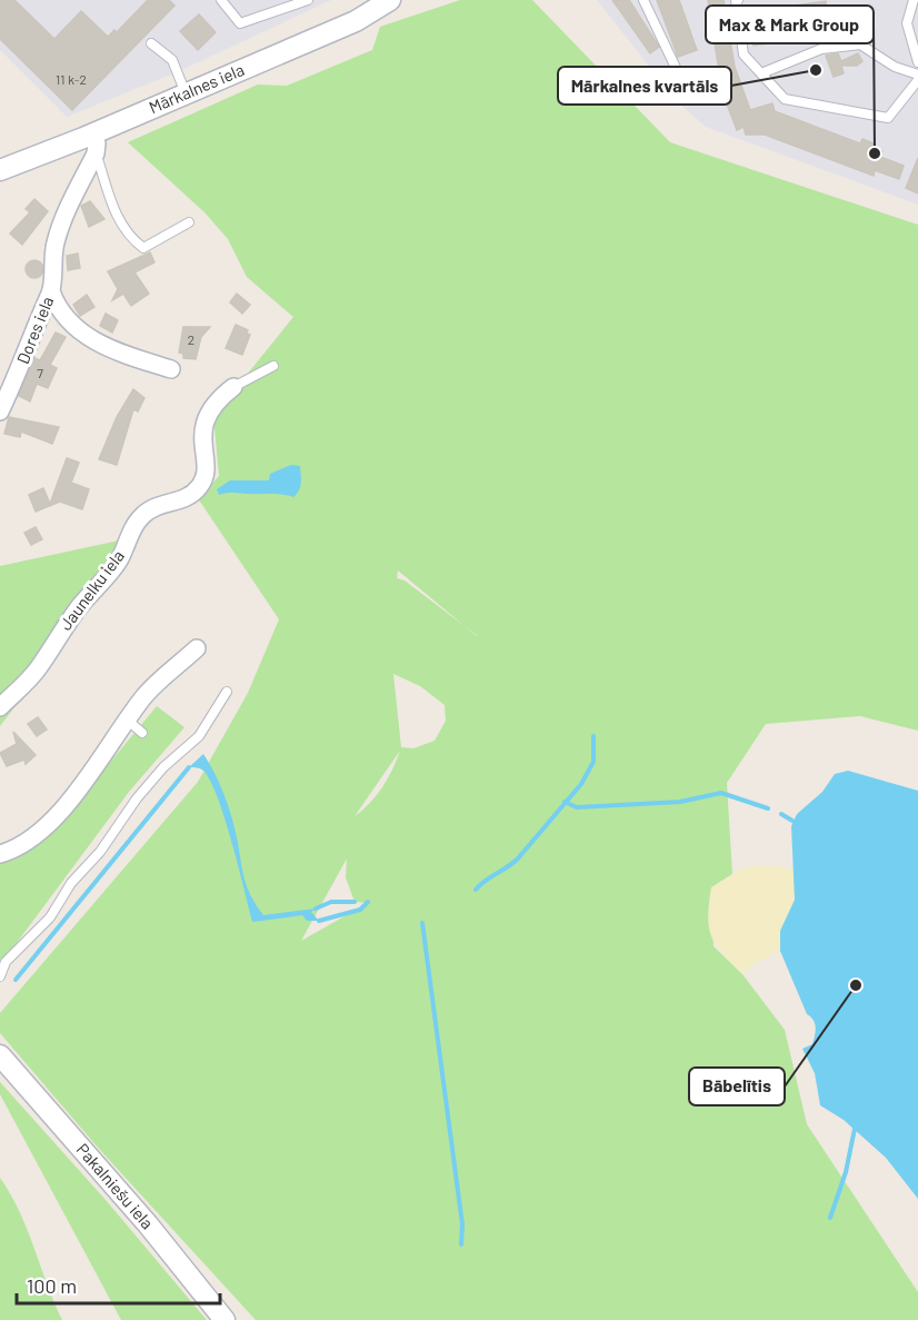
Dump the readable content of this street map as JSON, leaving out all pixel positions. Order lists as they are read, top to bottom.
{
  "streets": {
    "street": [
      "Mārkalnes iela",
      "Dores iela",
      "Jaunelku iela",
      "Pakalniešu iela"
    ]
  },
  "crossings": [
    ["Mārkalnes iela", "Dores iela"]
  ],
  "places": ["Mārkalnes kvartāls", "Max & Mark Group", "Bābelītis"],
  "house_numbers": ["11 k-2", "2", "7"],
  "scale_bar": "100 m"
}
